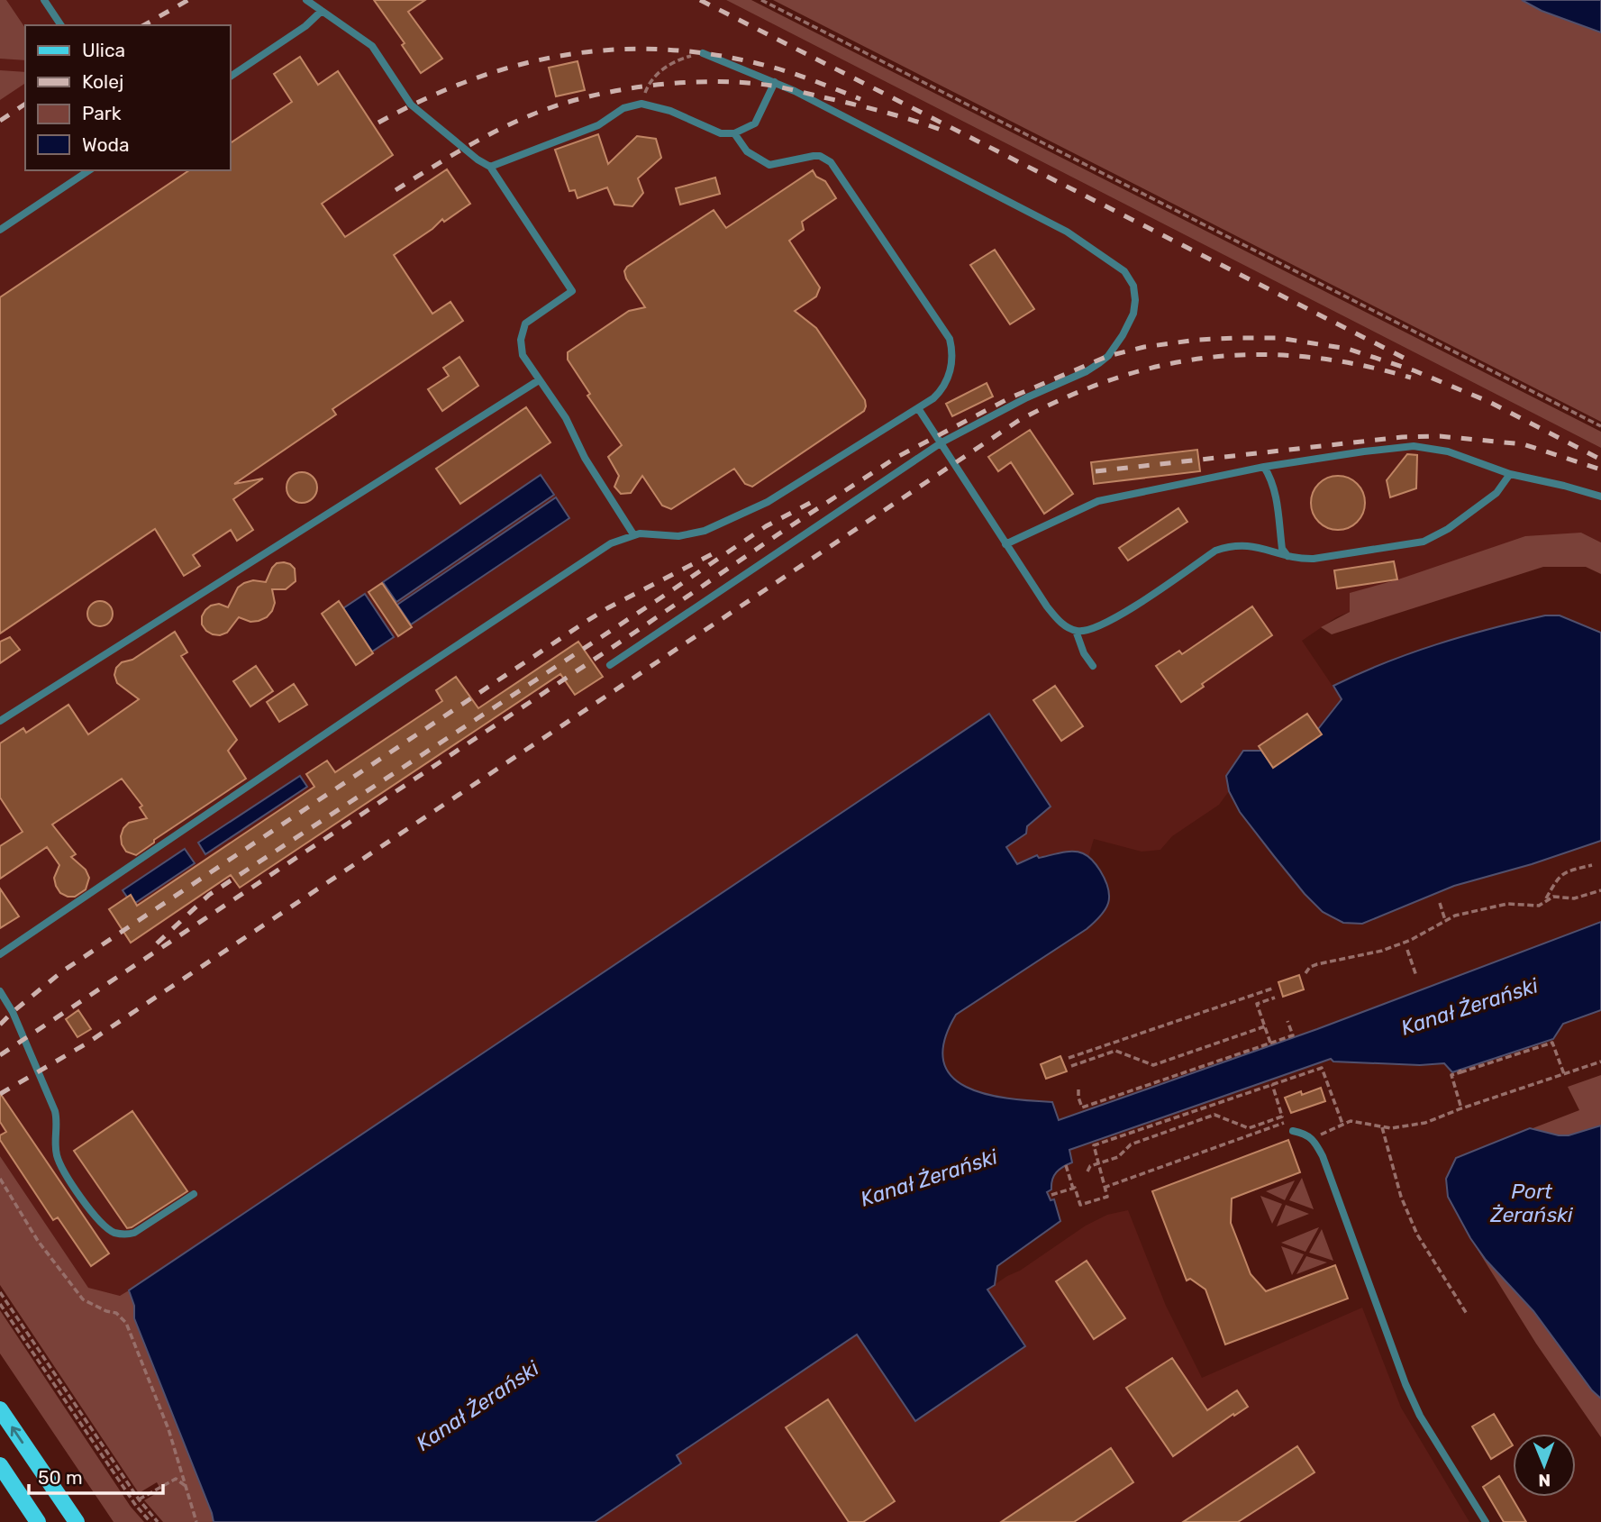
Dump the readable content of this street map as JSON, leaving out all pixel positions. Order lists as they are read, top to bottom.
{
  "water": ["Kanał Żerański", "Port Żerański"],
  "legend": [
    "Ulica",
    "Kolej",
    "Park",
    "Woda"
  ],
  "scale_bar": "50 m",
  "north": "bottom"
}
